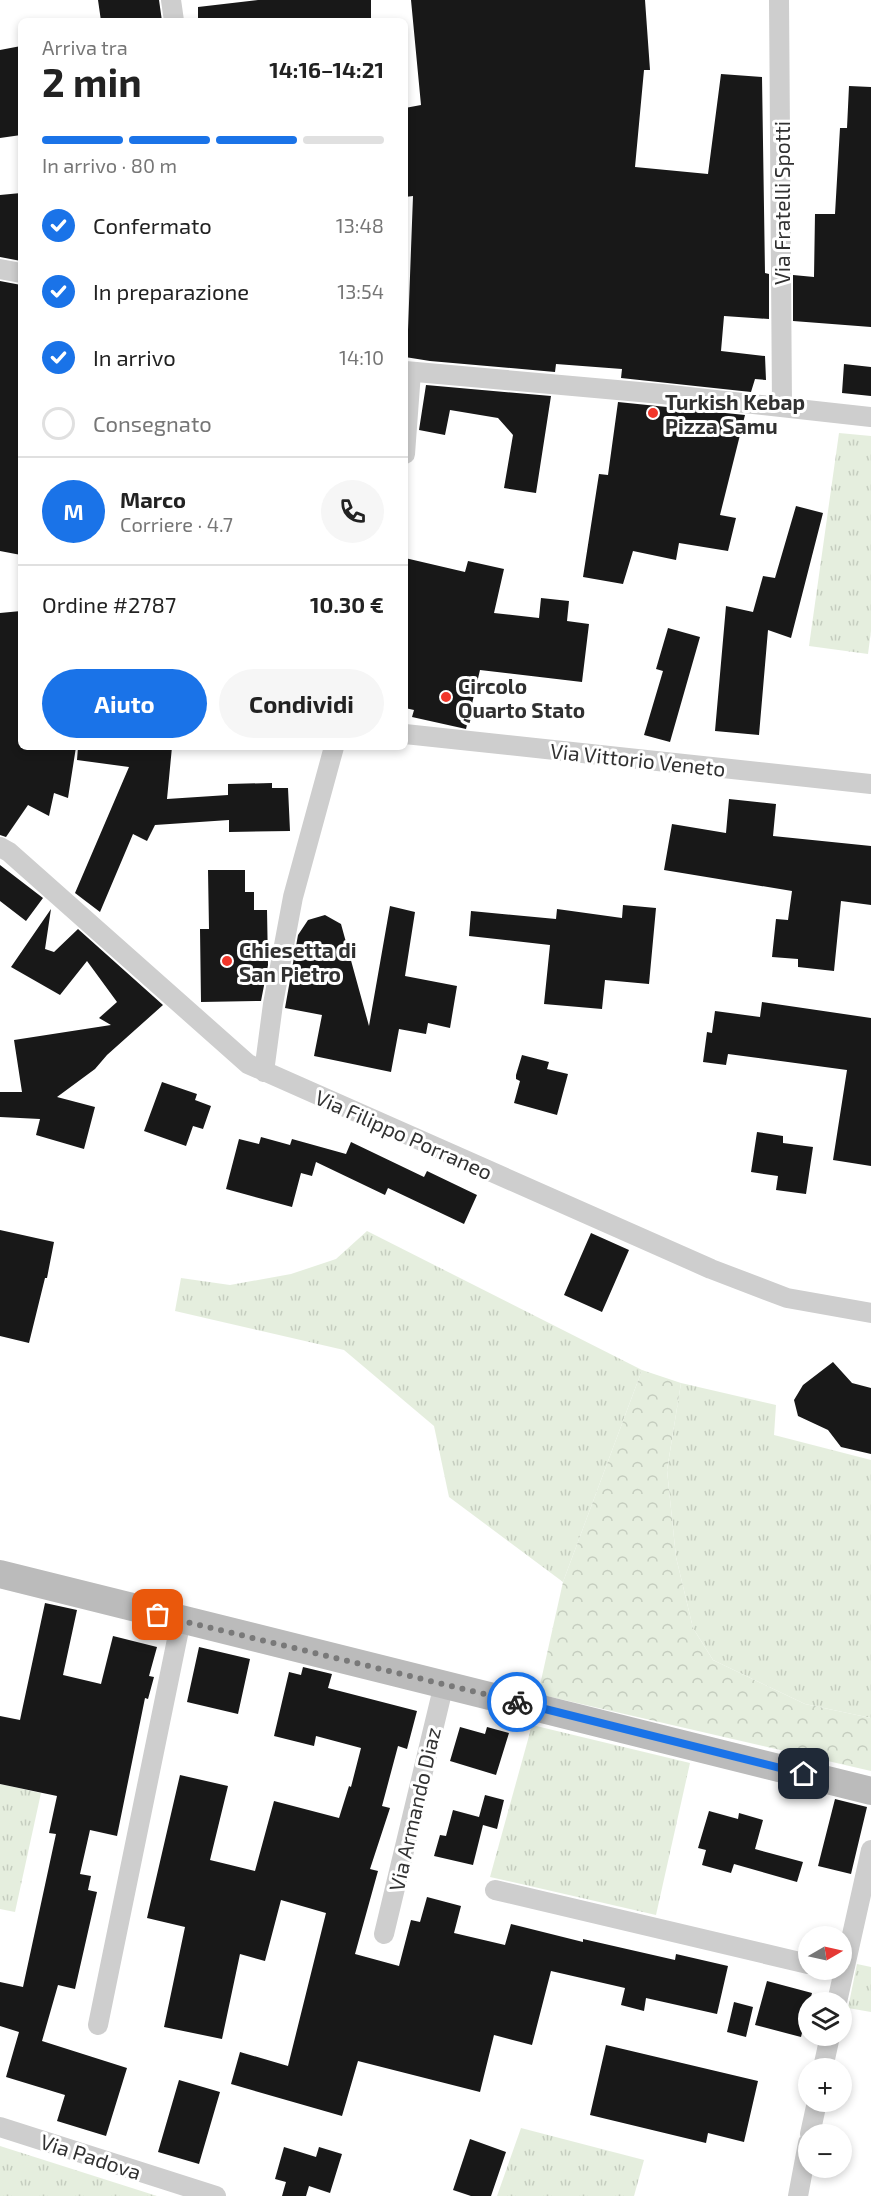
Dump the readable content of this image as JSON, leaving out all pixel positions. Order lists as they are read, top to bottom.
{
  "streets": {
    "street": [
      "Via Fratelli Spotti",
      "Via Vittorio Veneto",
      "Via Filippo Porraneo",
      "Via Armando Diaz",
      "Via Padova"
    ]
  },
  "places": ["Turkish Kebap Pizza Samu", "Circolo Quarto Stato", "Chiesetta di San Pietro"],
  "north": "right",
  "page": {
    "heading": ["2 min", "Arriva tra", "14:16–14:21"],
    "panel": [
      "Marco",
      "Corriere · 4.7",
      "Ordine #2787",
      "10.30 €"
    ],
    "bar": "In arrivo · 80 m",
    "list": [
      ["Confermato", "13:48"],
      ["In preparazione", "13:54"],
      ["In arrivo", "14:10"],
      "Consegnato"
    ],
    "round": "M",
    "buttons": ["Aiuto", "Condividi"],
    "map_buttons": ["+", "−"]
  }
}
